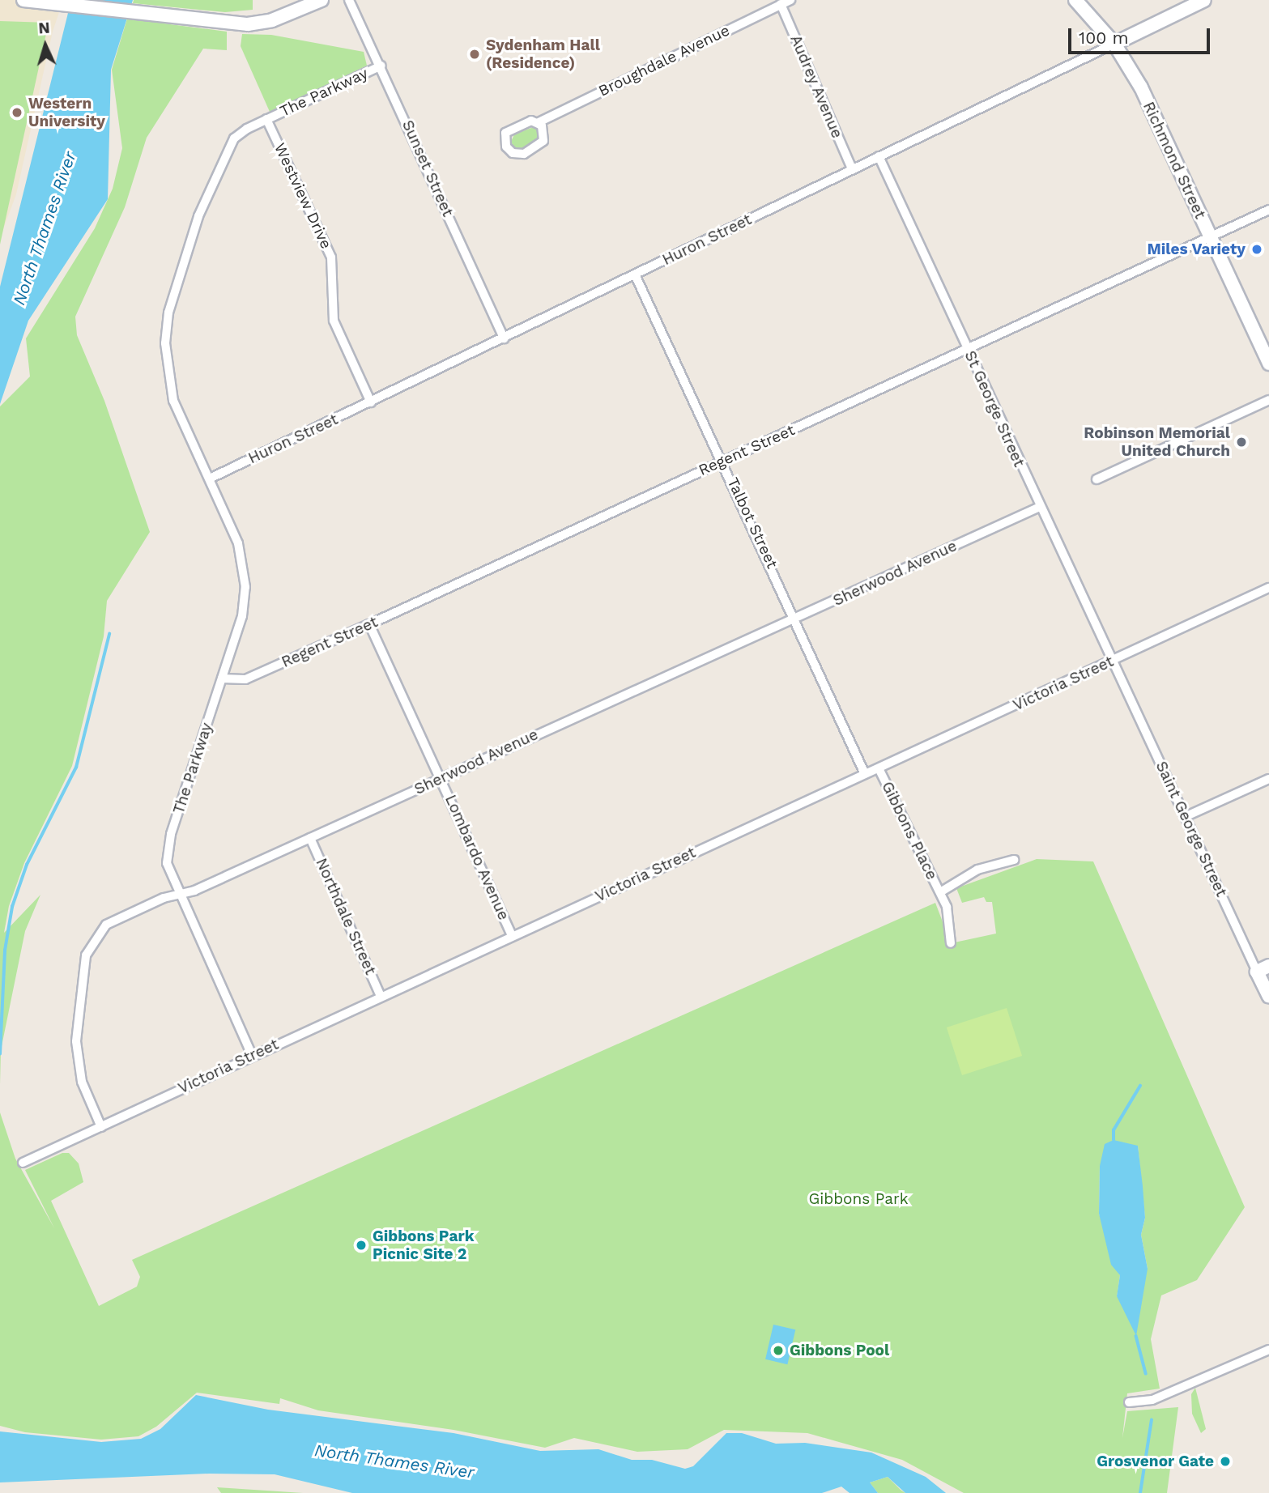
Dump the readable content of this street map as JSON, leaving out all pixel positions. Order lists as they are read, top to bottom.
{
  "streets": {
    "street": [
      "Broughdale Avenue",
      "Audrey Avenue",
      "The Parkway",
      "Richmond Street",
      "Sunset Street",
      "Westview Drive",
      "Huron Street",
      "St George Street",
      "Regent Street",
      "Talbot Street",
      "Sherwood Avenue",
      "Victoria Street",
      "Saint George Street",
      "Gibbons Place",
      "Lombardo Avenue",
      "Northdale Street"
    ]
  },
  "crossings": [
    ["Broughdale Avenue", "Audrey Avenue"],
    ["Audrey Avenue", "Huron Street"],
    ["The Parkway", "Sunset Street"],
    ["The Parkway", "Westview Drive"],
    ["The Parkway", "Huron Street"],
    ["The Parkway", "Regent Street"],
    ["The Parkway", "Sherwood Avenue"],
    ["The Parkway", "Victoria Street"],
    ["Richmond Street", "Huron Street"],
    ["Richmond Street", "Regent Street"],
    ["Sunset Street", "Huron Street"],
    ["Westview Drive", "Huron Street"],
    ["Huron Street", "St George Street"],
    ["Huron Street", "Talbot Street"],
    ["St George Street", "Regent Street"],
    ["St George Street", "Sherwood Avenue"],
    ["St George Street", "Victoria Street"],
    ["St George Street", "Saint George Street"],
    ["Regent Street", "Talbot Street"],
    ["Regent Street", "Lombardo Avenue"],
    ["Talbot Street", "Sherwood Avenue"],
    ["Talbot Street", "Victoria Street"],
    ["Sherwood Avenue", "Victoria Street"],
    ["Sherwood Avenue", "Lombardo Avenue"],
    ["Sherwood Avenue", "Northdale Street"],
    ["Victoria Street", "Saint George Street"],
    ["Victoria Street", "Gibbons Place"],
    ["Victoria Street", "Lombardo Avenue"],
    ["Victoria Street", "Northdale Street"]
  ],
  "water": ["North Thames River"],
  "parks": ["Gibbons Park"],
  "places": [
    "Sydenham Hall (Residence)",
    "Western University",
    "Miles Variety",
    "Robinson Memorial United Church",
    "Gibbons Park Picnic Site 2",
    "Gibbons Pool",
    "Grosvenor Gate"
  ],
  "scale_bar": "100 m",
  "north": "top"
}
